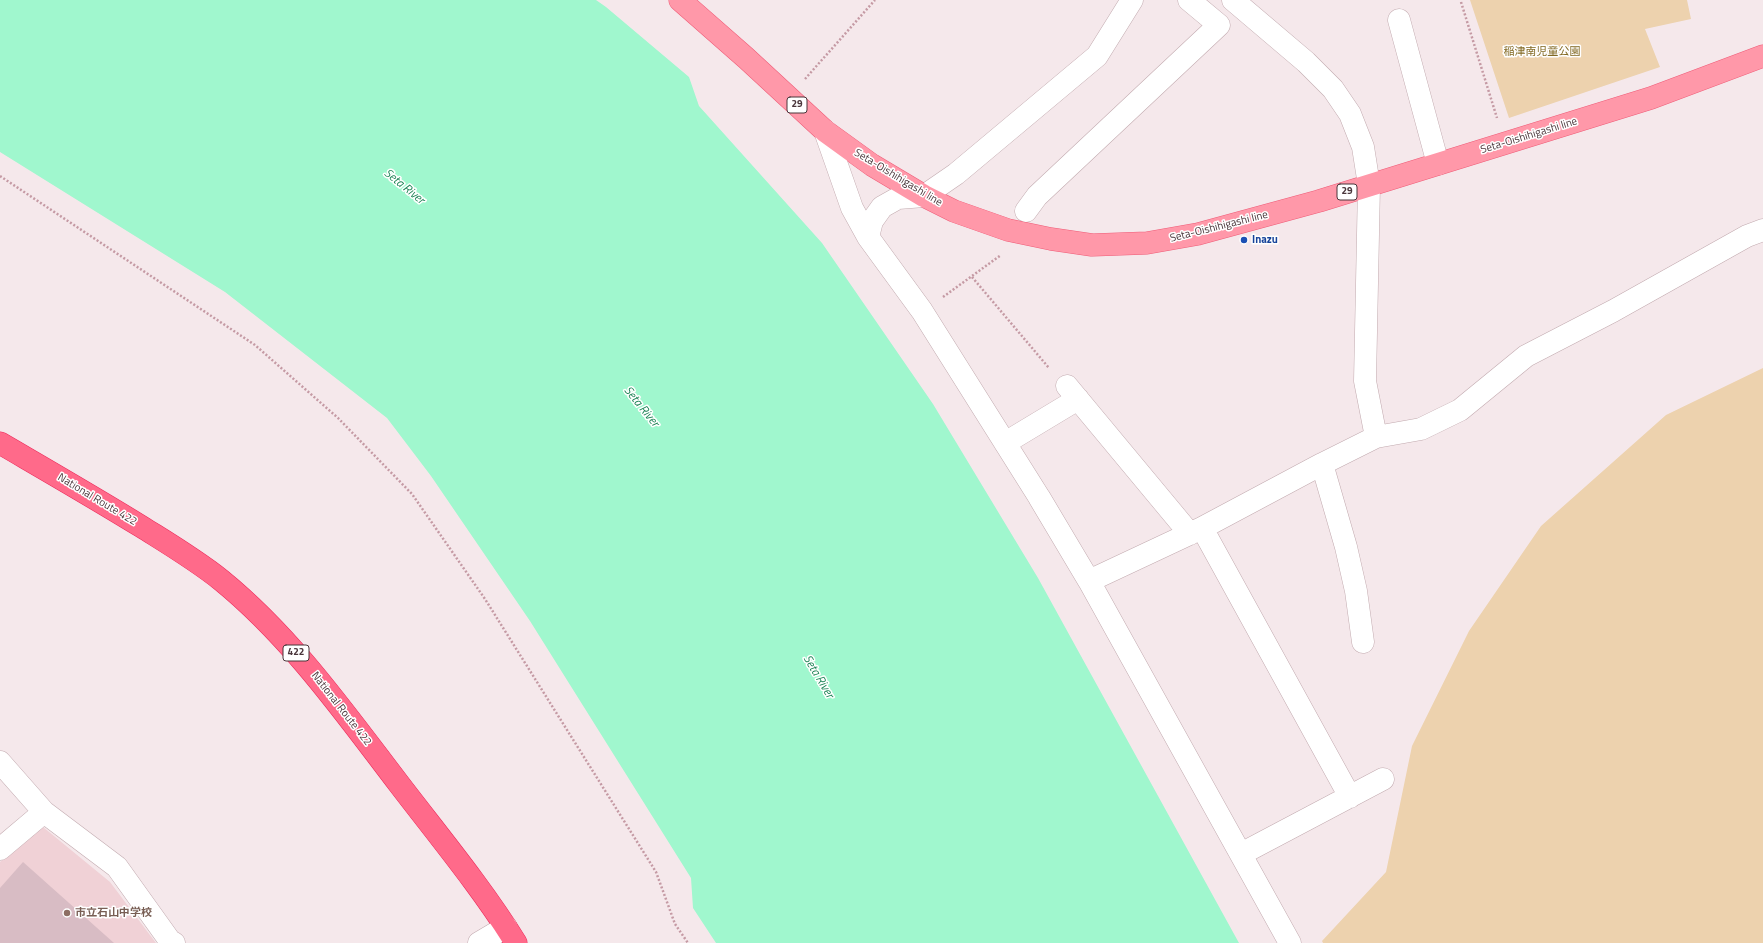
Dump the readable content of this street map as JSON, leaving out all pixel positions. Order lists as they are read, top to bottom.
{
  "streets": {
    "highway": ["National Route 422", "422"],
    "main road": ["29", "Seta-Oishihigashi line"]
  },
  "water": ["Seta River"],
  "parks": ["稲津南児童公園"],
  "places": ["Inazu", "市立石山中学校"]
}
